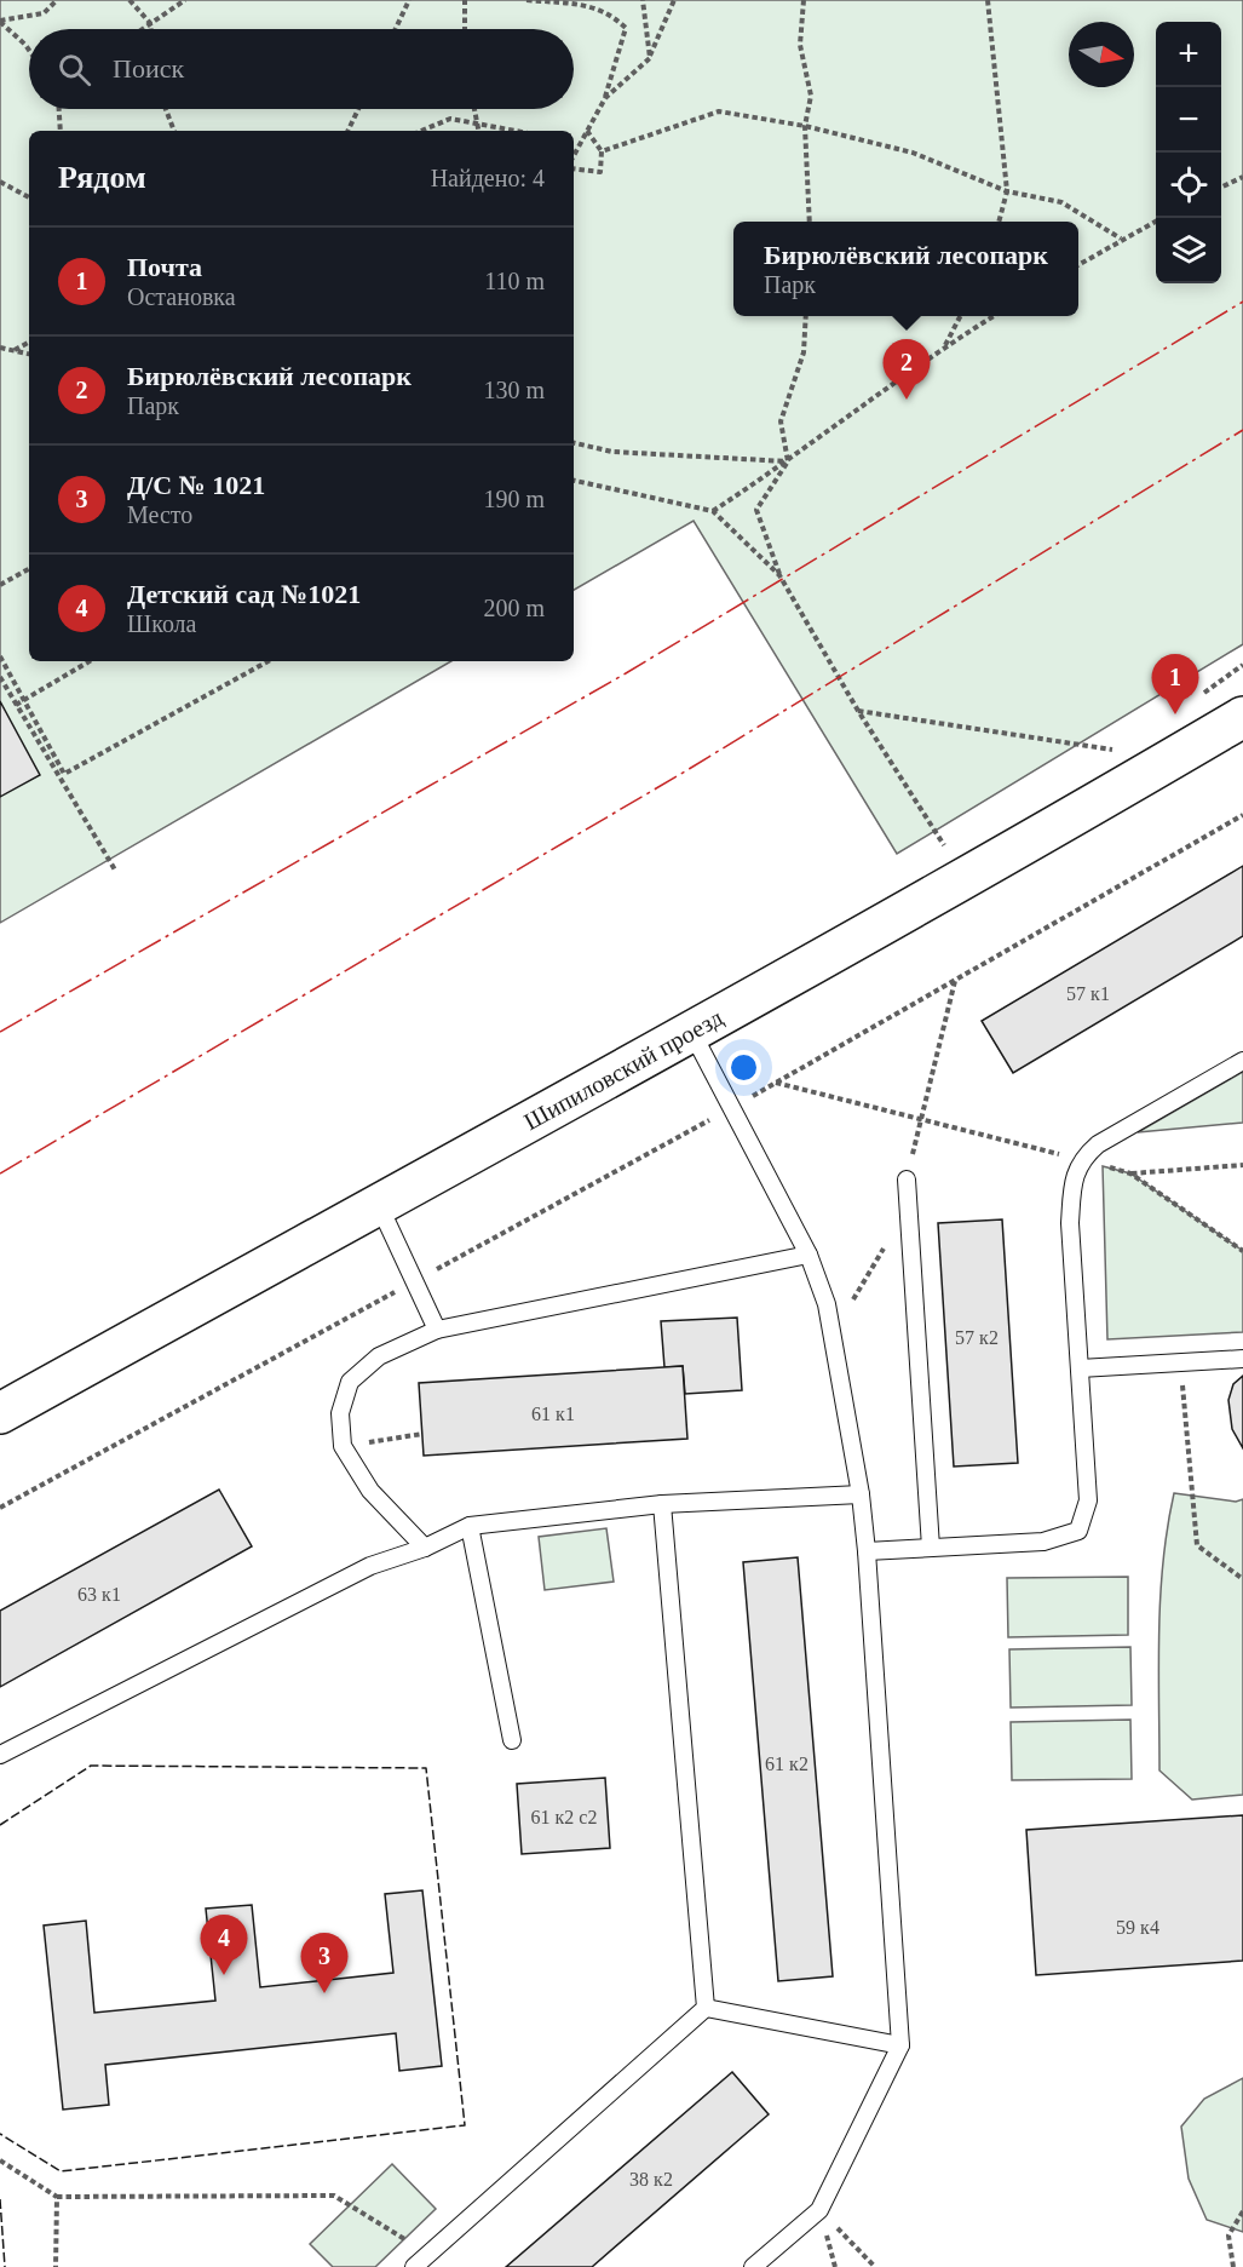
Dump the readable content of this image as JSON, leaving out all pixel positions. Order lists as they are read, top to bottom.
{
  "streets": {
    "main road": ["Шипиловский проезд"]
  },
  "house_numbers": [
    "57 к1",
    "57 к2",
    "61 к1",
    "63 к1",
    "61 к2",
    "61 к2 с2",
    "59 к4",
    "38 к2"
  ],
  "north": "right",
  "page": {
    "map_buttons": ["+", "−"],
    "search": "Поиск",
    "heading": ["Рядом", "Найдено: 4"],
    "popup": ["Бирюлёвский лесопарк", "Парк"],
    "list": [
      {
        "mark": "1",
        "name": "Почта",
        "note": "Остановка",
        "value": "110 m"
      },
      {
        "mark": "2",
        "name": "Бирюлёвский лесопарк",
        "note": "Парк",
        "value": "130 m"
      },
      {
        "mark": "3",
        "name": "Д/C № 1021",
        "note": "Место",
        "value": "190 m"
      },
      {
        "mark": "4",
        "name": "Детский сад №1021",
        "note": "Школа",
        "value": "200 m"
      }
    ],
    "pins": [
      "2",
      "1",
      "4",
      "3"
    ]
  }
}
